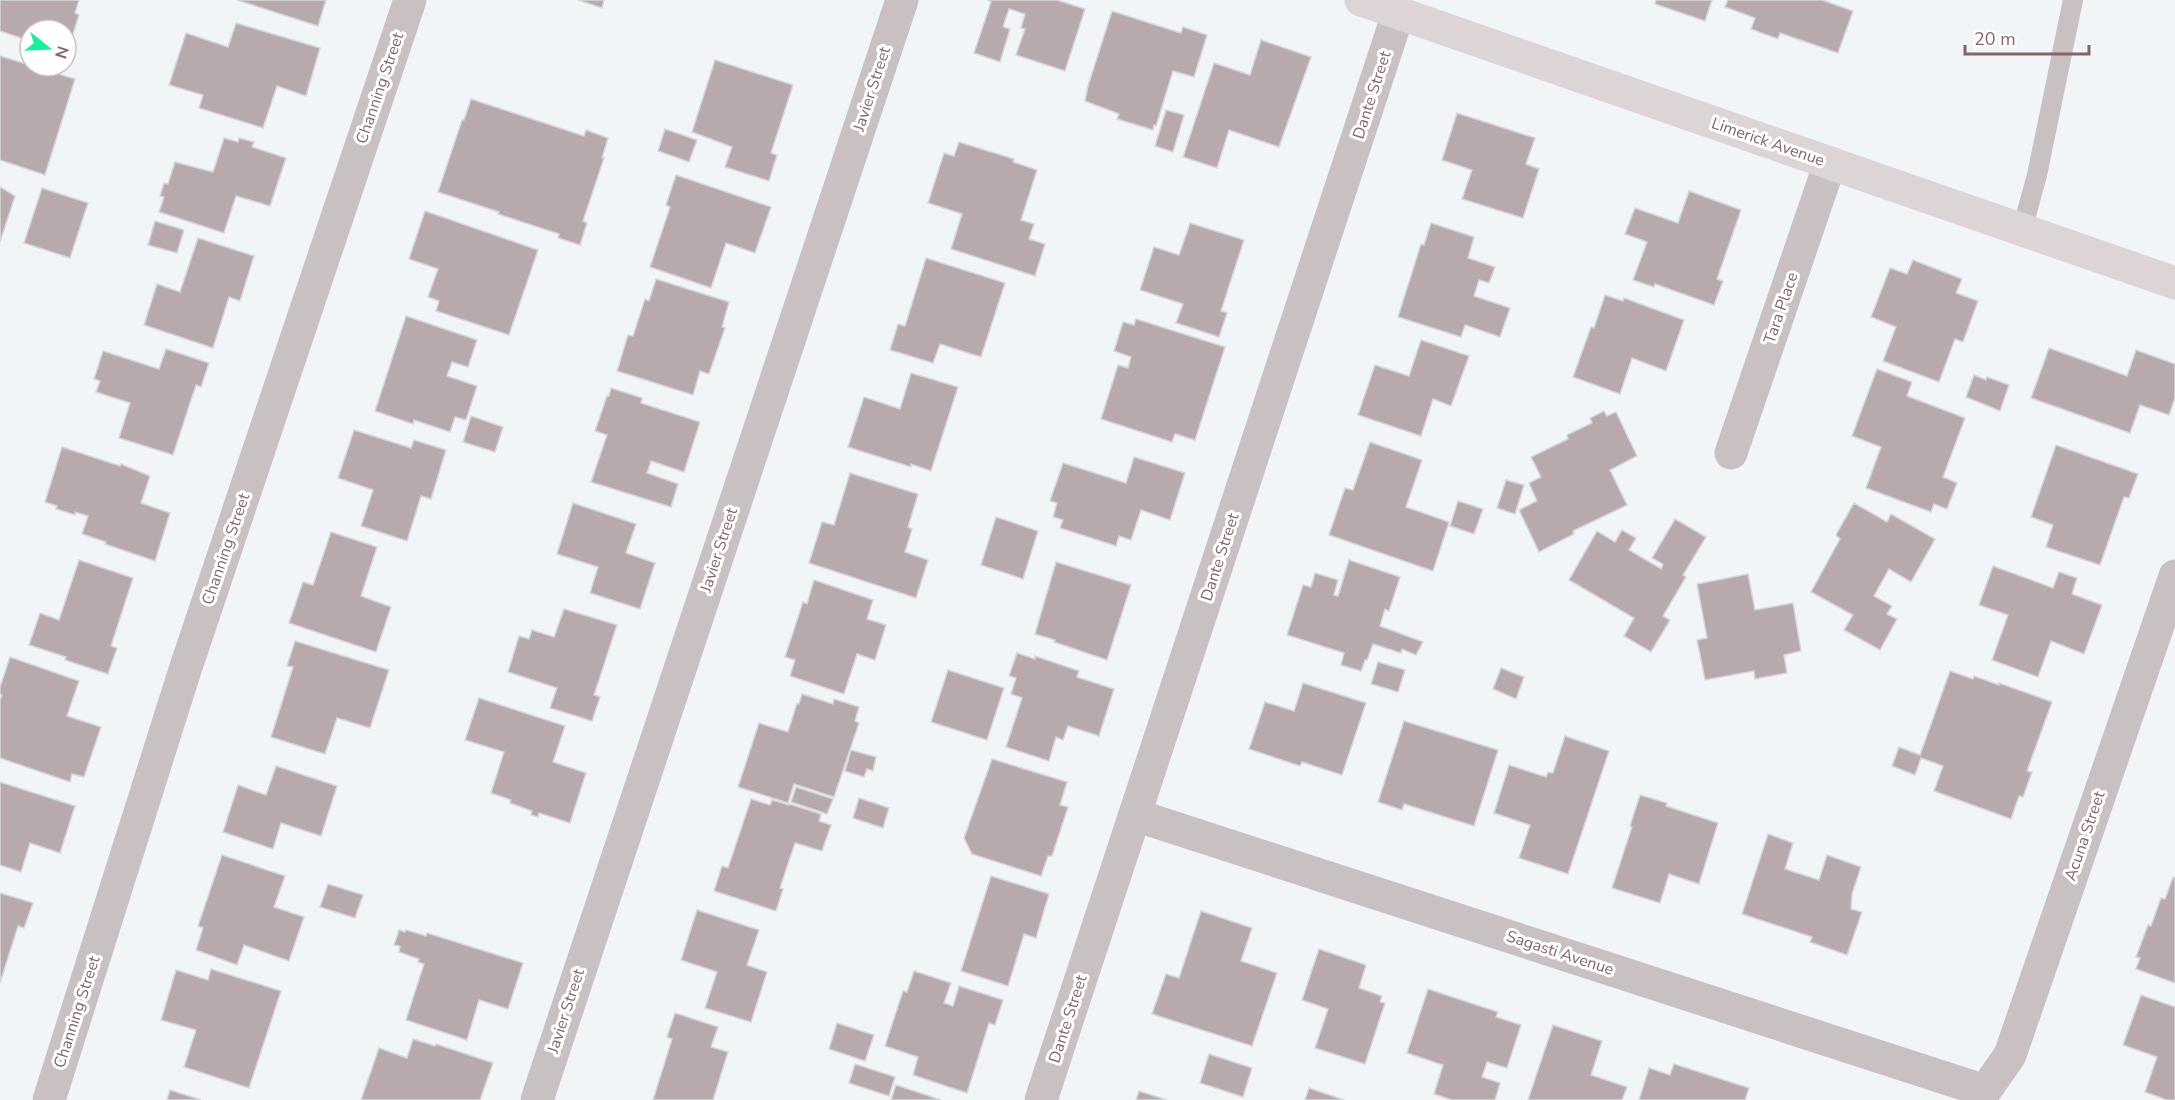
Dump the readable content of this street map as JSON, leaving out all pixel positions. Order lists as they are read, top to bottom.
{
  "streets": {
    "main road": ["Limerick Avenue"],
    "street": [
      "Channing Street",
      "Javier Street",
      "Dante Street",
      "Tara Place",
      "Acuna Street",
      "Sagasti Avenue"
    ]
  },
  "crossings": [
    ["Dante Street", "Limerick Avenue"],
    ["Dante Street", "Sagasti Avenue"],
    ["Limerick Avenue", "Tara Place"],
    ["Acuna Street", "Sagasti Avenue"]
  ],
  "scale_bar": "20 m",
  "north": "right"
}
